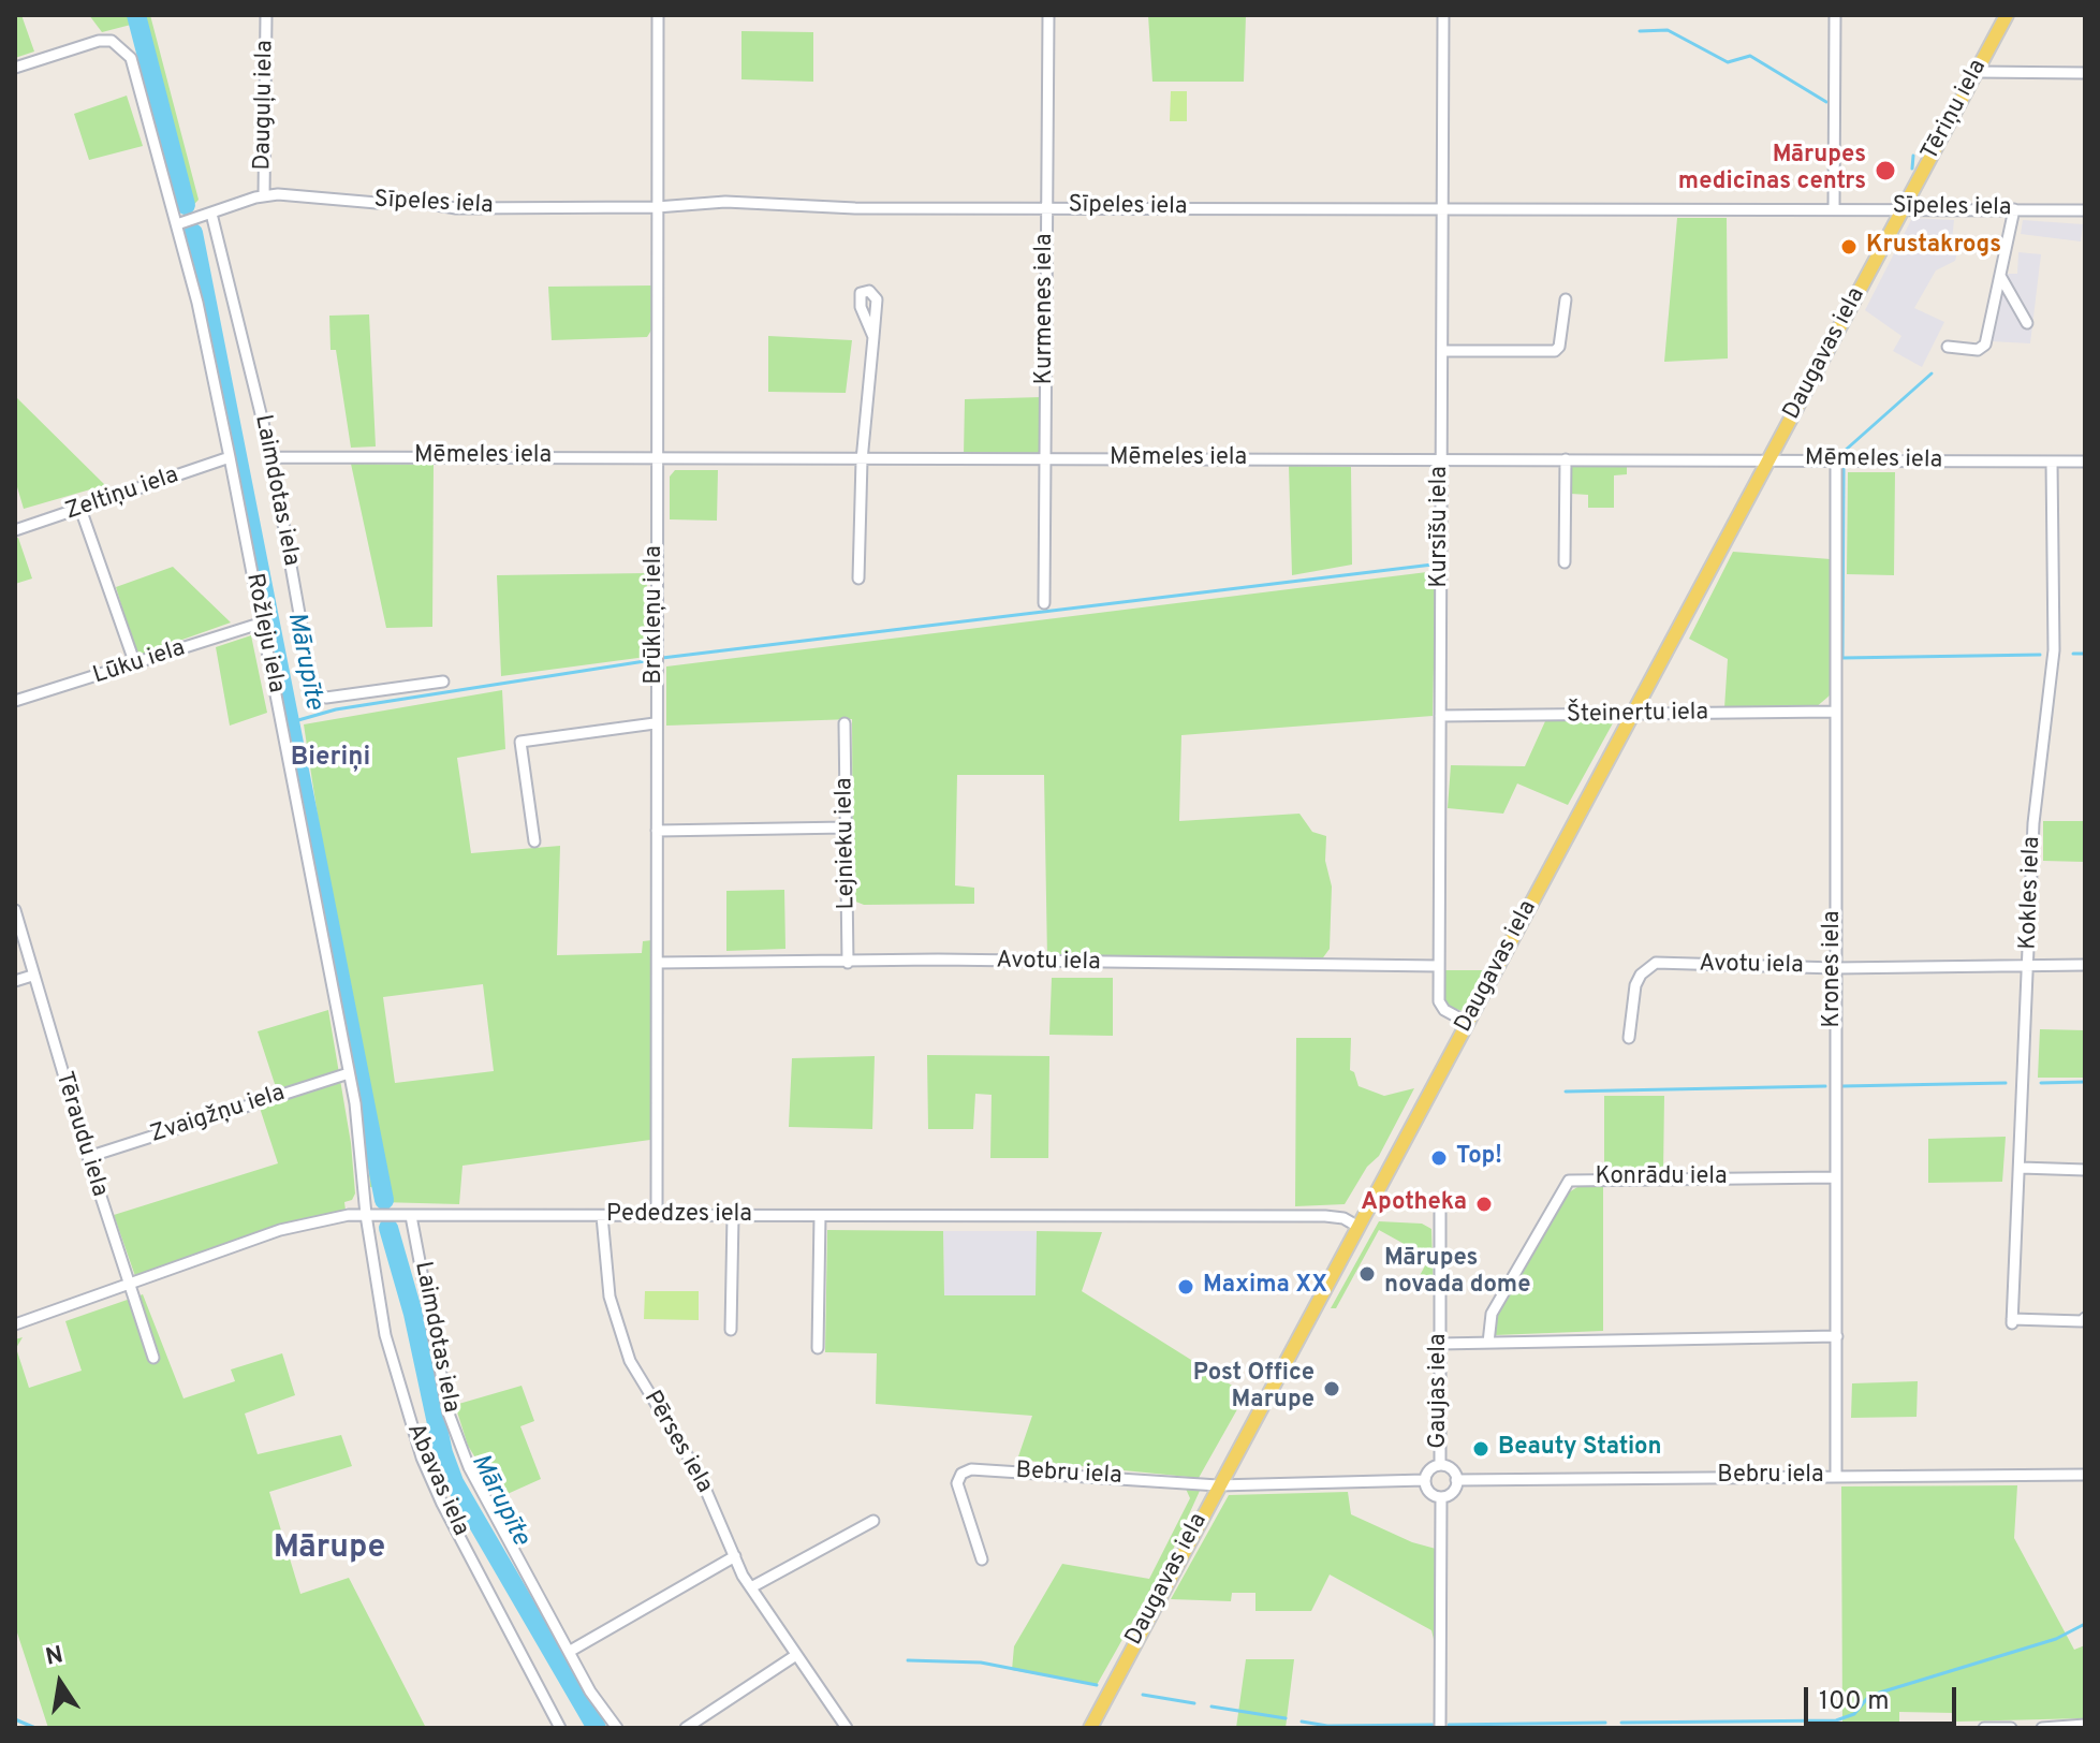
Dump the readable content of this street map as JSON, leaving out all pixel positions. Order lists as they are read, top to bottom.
{
  "streets": {
    "main road": ["Tēriņu iela", "Daugavas iela"],
    "street": [
      "Dauguļu iela",
      "Sīpeles iela",
      "Kurmenes iela",
      "Mēmeles iela",
      "Laimdotas iela",
      "Zeltiņu iela",
      "Kursīšu iela",
      "Brūkleņu iela",
      "Rožleju iela",
      "Lūku iela",
      "Šteinertu iela",
      "Lejnieku iela",
      "Kokles iela",
      "Avotu iela",
      "Krones iela",
      "Zvaigžņu iela",
      "Tēraudu iela",
      "Konrādu iela",
      "Pededzes iela",
      "Gaujas iela",
      "Pērses iela",
      "Bebru iela",
      "Abavas iela"
    ]
  },
  "crossings": [
    ["Dauguļu iela", "Sīpeles iela"],
    ["Tēriņu iela", "Sīpeles iela"],
    ["Tēriņu iela", "Daugavas iela"],
    ["Sīpeles iela", "Kurmenes iela"],
    ["Sīpeles iela", "Daugavas iela"],
    ["Sīpeles iela", "Laimdotas iela"],
    ["Sīpeles iela", "Kursīšu iela"],
    ["Sīpeles iela", "Brūkleņu iela"],
    ["Sīpeles iela", "Rožleju iela"],
    ["Kurmenes iela", "Mēmeles iela"],
    ["Daugavas iela", "Mēmeles iela"],
    ["Daugavas iela", "Kursīšu iela"],
    ["Daugavas iela", "Šteinertu iela"],
    ["Daugavas iela", "Pededzes iela"],
    ["Daugavas iela", "Bebru iela"],
    ["Mēmeles iela", "Laimdotas iela"],
    ["Mēmeles iela", "Kursīšu iela"],
    ["Mēmeles iela", "Brūkleņu iela"],
    ["Mēmeles iela", "Kokles iela"],
    ["Mēmeles iela", "Krones iela"],
    ["Laimdotas iela", "Pededzes iela"],
    ["Zeltiņu iela", "Rožleju iela"],
    ["Kursīšu iela", "Šteinertu iela"],
    ["Kursīšu iela", "Avotu iela"],
    ["Brūkleņu iela", "Avotu iela"],
    ["Brūkleņu iela", "Pededzes iela"],
    ["Rožleju iela", "Lūku iela"],
    ["Rožleju iela", "Zvaigžņu iela"],
    ["Rožleju iela", "Pededzes iela"],
    ["Rožleju iela", "Abavas iela"],
    ["Šteinertu iela", "Krones iela"],
    ["Lejnieku iela", "Avotu iela"],
    ["Kokles iela", "Avotu iela"],
    ["Avotu iela", "Krones iela"],
    ["Krones iela", "Konrādu iela"],
    ["Krones iela", "Bebru iela"],
    ["Zvaigžņu iela", "Tēraudu iela"],
    ["Tēraudu iela", "Pededzes iela"],
    ["Pededzes iela", "Pērses iela"],
    ["Pededzes iela", "Abavas iela"],
    ["Gaujas iela", "Bebru iela"]
  ],
  "districts": ["Bieriņi", "Mārupe"],
  "water": ["Mārupīte"],
  "places": [
    "Mārupes medicīnas centrs",
    "Krustakrogs",
    "Top!",
    "Apotheka",
    "Mārupes novada dome",
    "Maxima XX",
    "Post Office Marupe",
    "Beauty Station"
  ],
  "scale_bar": "100 m",
  "north": "top"
}
